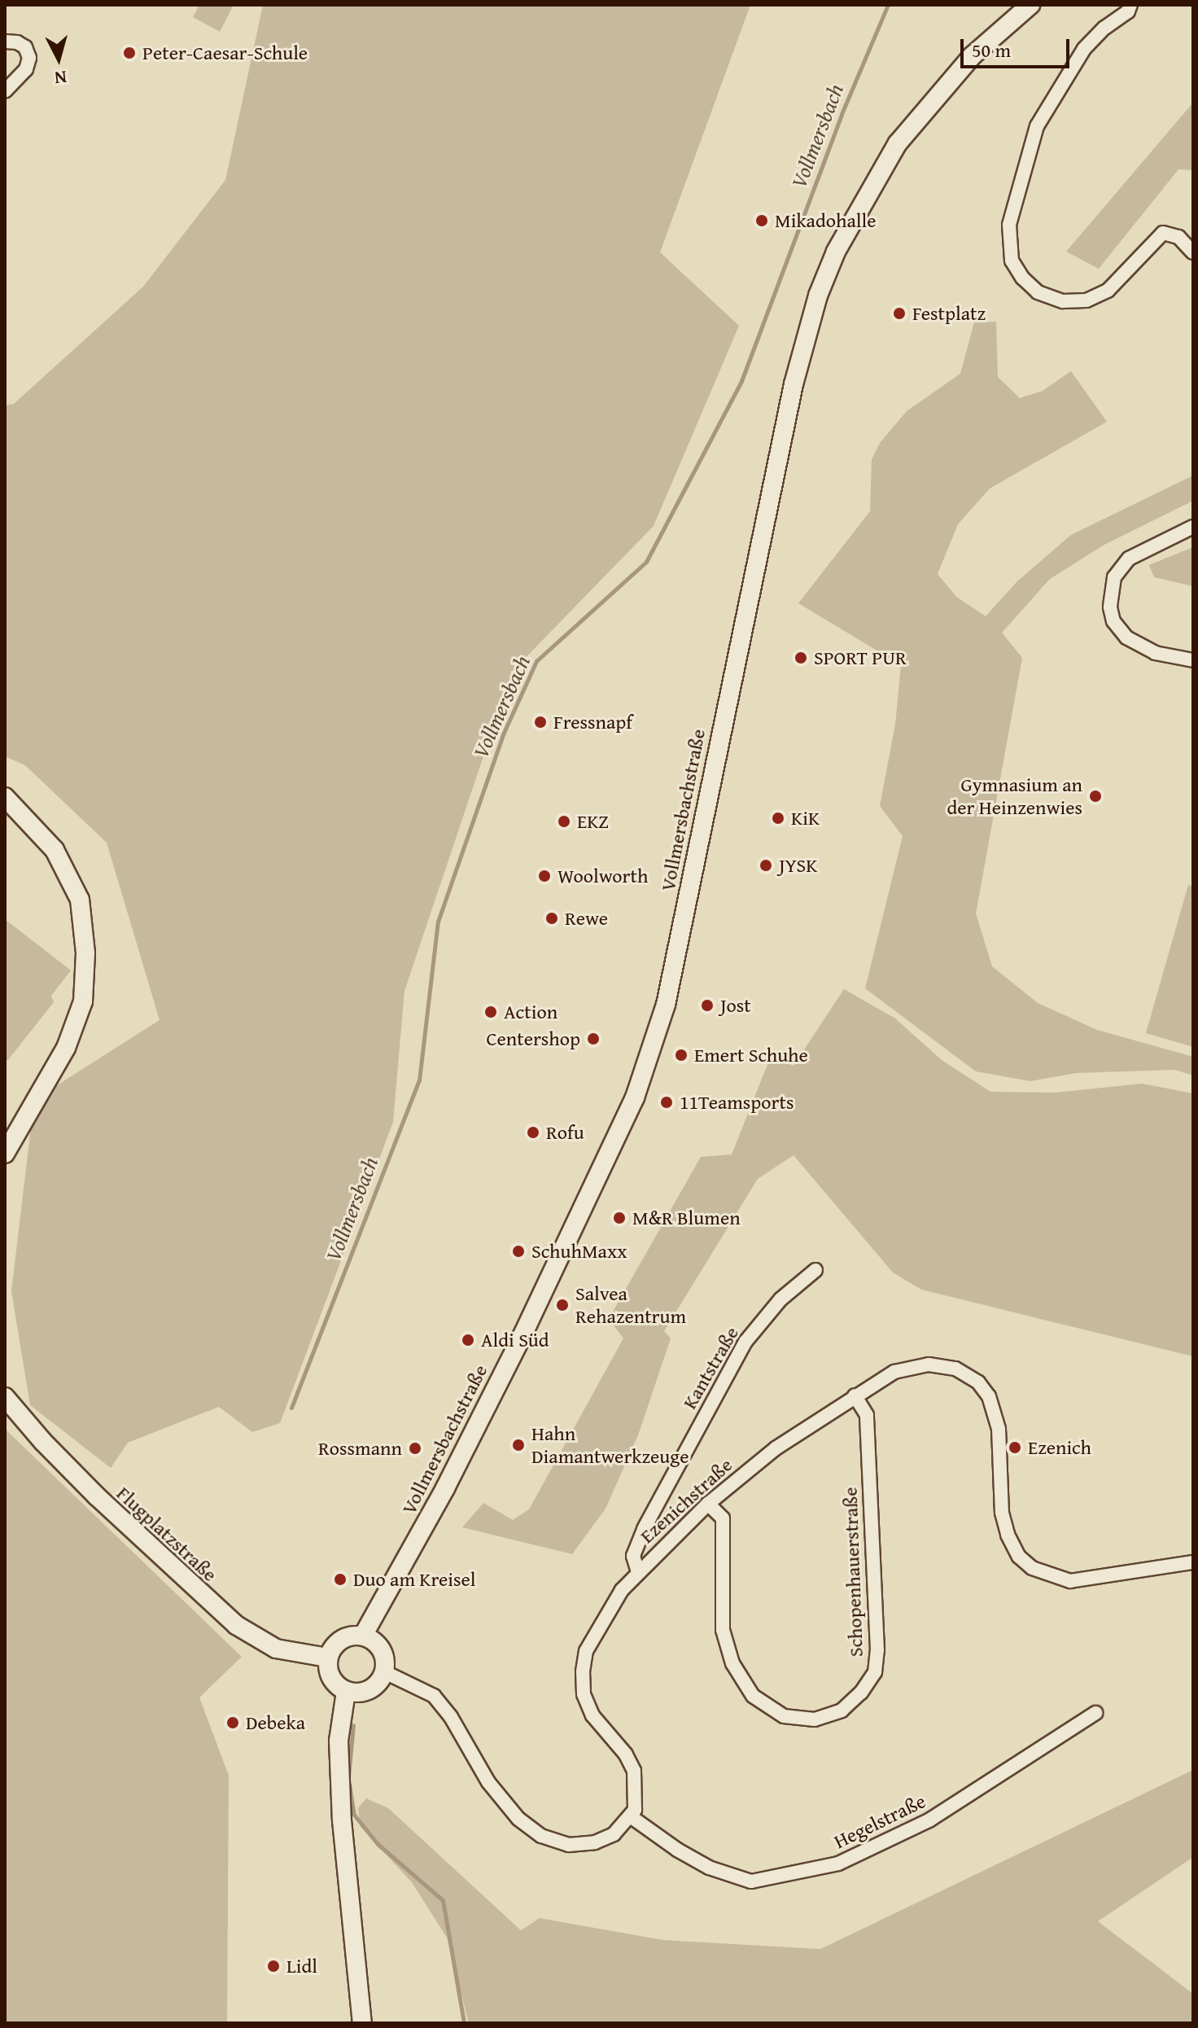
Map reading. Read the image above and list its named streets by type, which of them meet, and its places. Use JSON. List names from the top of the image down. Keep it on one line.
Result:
{"streets":{"main road":["Vollmersbachstraße","Flugplatzstraße"],"street":["Kantstraße","Ezenichstraße","Schopenhauerstraße","Hegelstraße"]},"crossings":[["Vollmersbachstraße","Flugplatzstraße"],["Kantstraße","Ezenichstraße"],["Ezenichstraße","Schopenhauerstraße"],["Ezenichstraße","Hegelstraße"]],"water":["Vollmersbach"],"places":["Peter-Caesar-Schule","Mikadohalle","Festplatz","SPORT PUR","Fressnapf","Gymnasium an der Heinzenwies","KiK","EKZ","JYSK","Woolworth","Rewe","Jost","Action","Centershop","Emert Schuhe","11Teamsports","Rofu","M&R Blumen","SchuhMaxx","Salvea Rehazentrum","Aldi Süd","Hahn Diamantwerkzeuge","Ezenich","Rossmann","Duo am Kreisel","Debeka","Lidl"],"scale_bar":"50 m","north":"bottom"}
